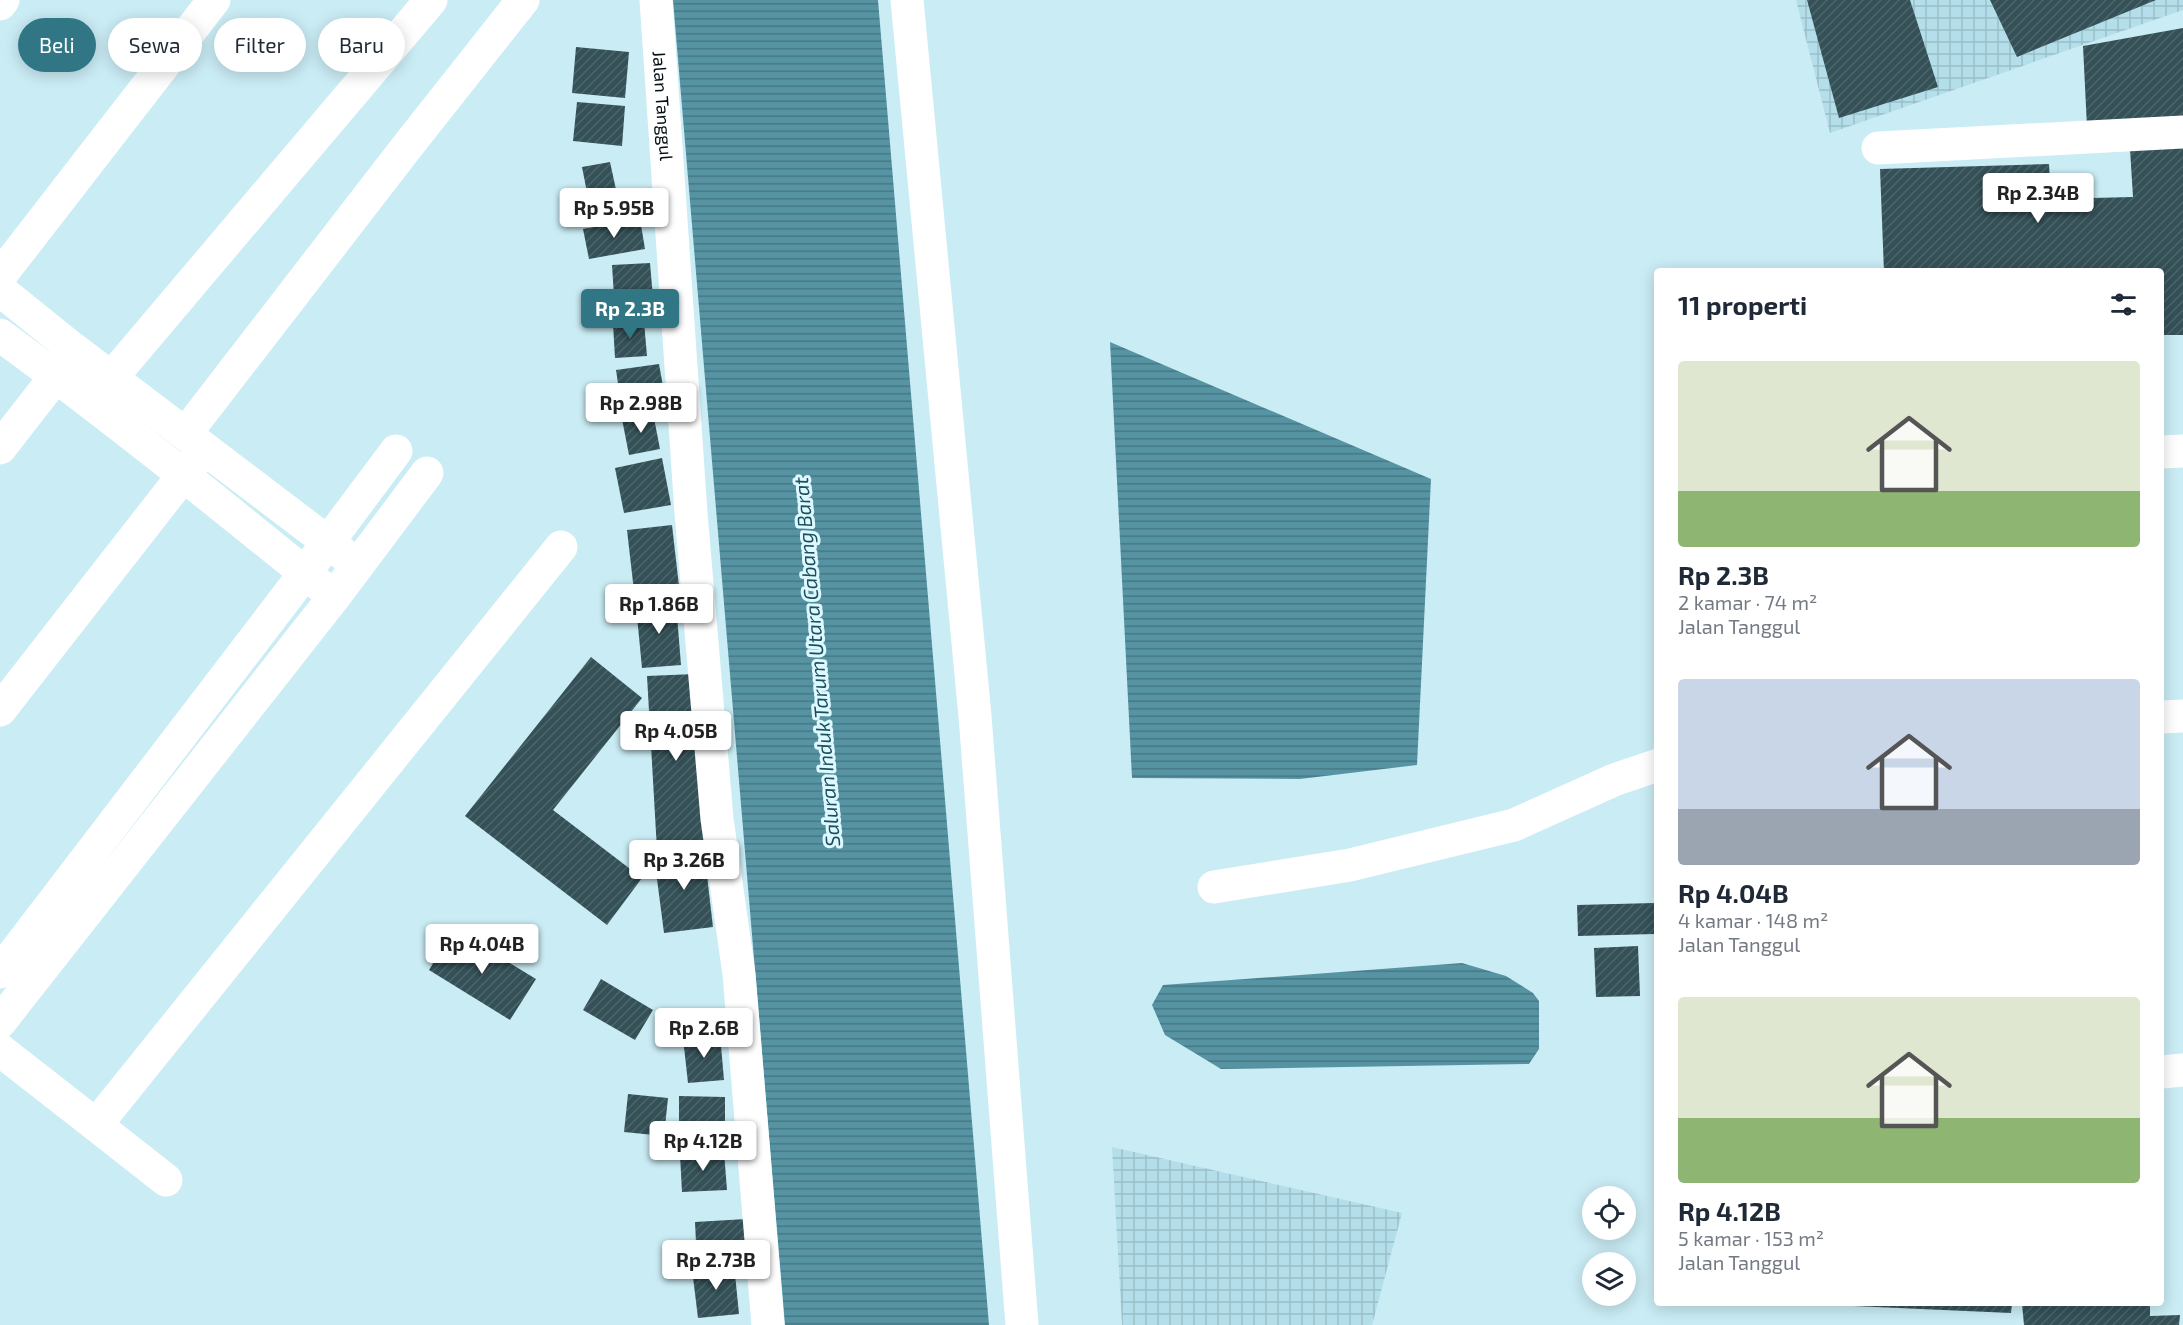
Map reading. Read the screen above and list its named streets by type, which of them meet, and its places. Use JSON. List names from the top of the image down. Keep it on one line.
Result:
{"streets":{"street":["Jalan Tanggul"]},"water":["Saluran Induk Tarum Utara Cabang Barat"],"page":{"chip":["Beli","Sewa","Filter","Baru"],"price":["Rp 2.34B","Rp 5.95B","Rp 2.3B","Rp 2.98B","Rp 1.86B","Rp 4.05B","Rp 3.26B","Rp 4.04B","Rp 2.6B","Rp 4.12B","Rp 2.73B"],"heading":"11 properti","list":[{"name":"Rp 2.3B","note":"2 kamar · 74 m² · Jalan Tanggul"},{"name":"Rp 4.04B","note":"4 kamar · 148 m² · Jalan Tanggul"},{"name":"Rp 4.12B","note":"5 kamar · 153 m² · Jalan Tanggul"}]}}
